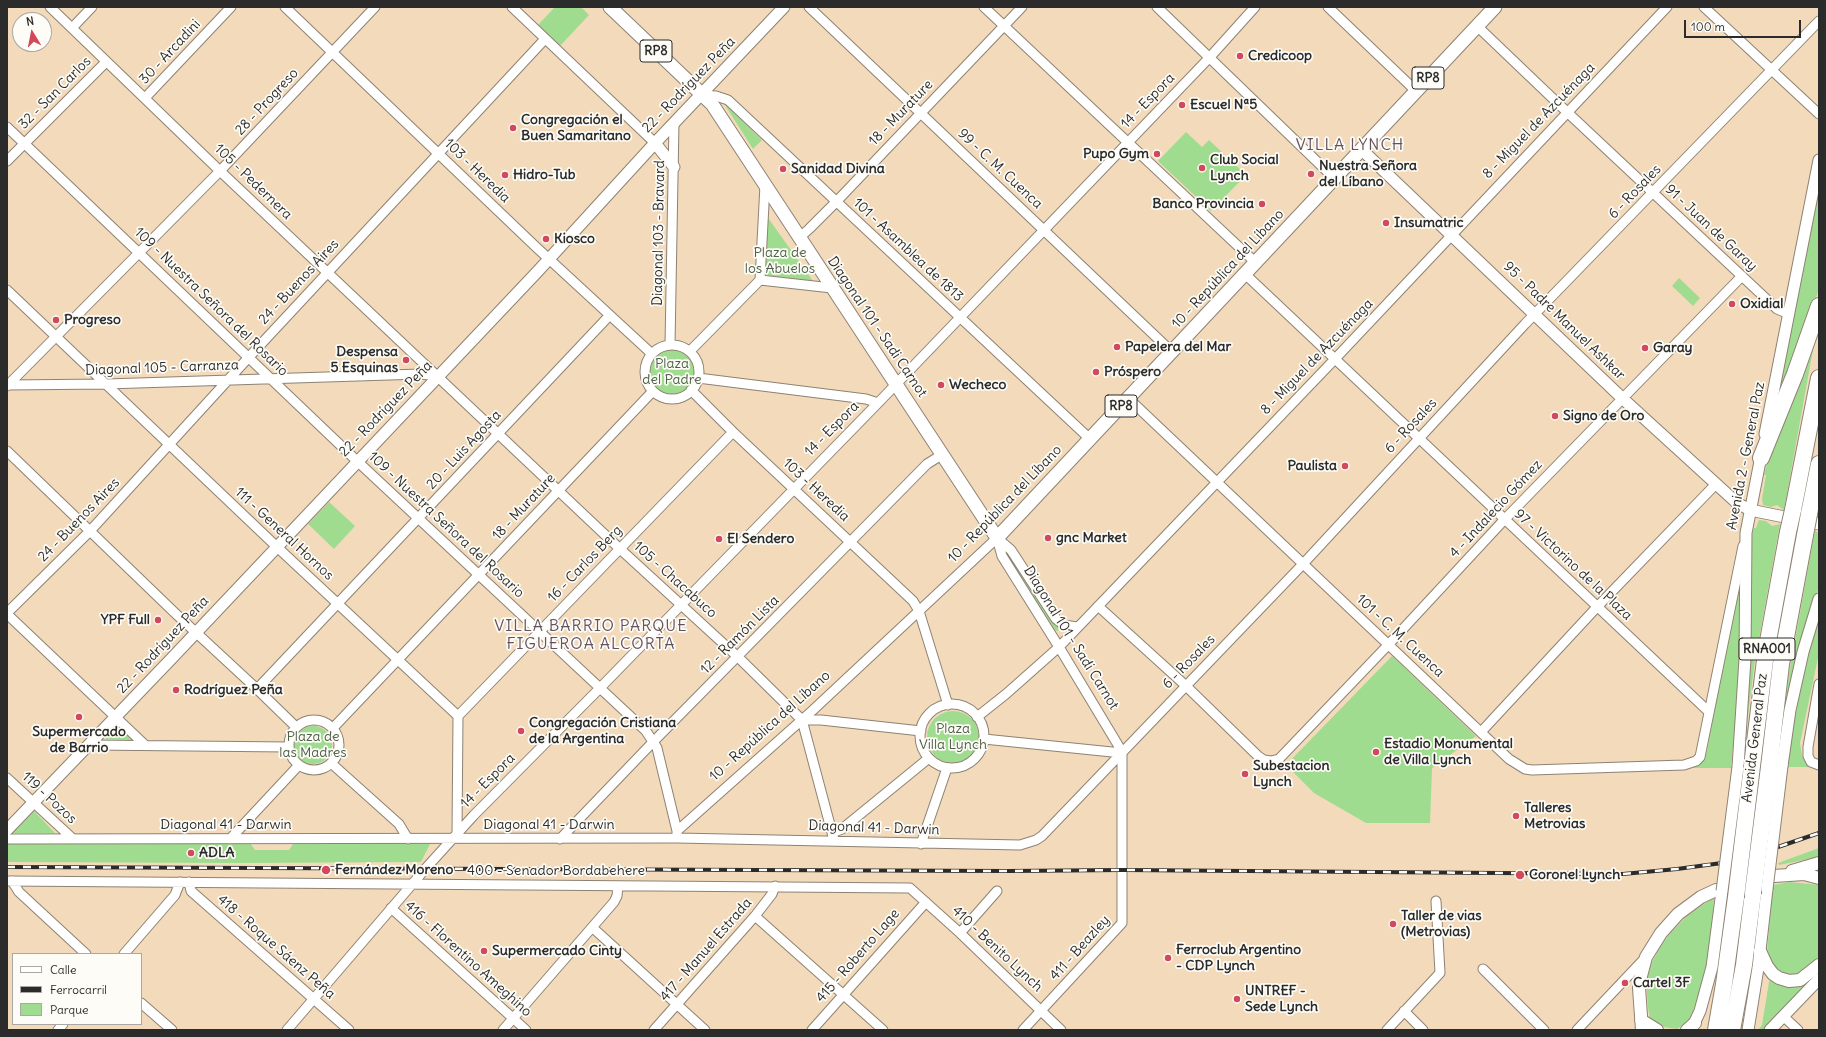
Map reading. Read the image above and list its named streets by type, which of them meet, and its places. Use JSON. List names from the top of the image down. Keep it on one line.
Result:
{"streets":{"highway":["RNA001","Avenida General Paz"],"main road":["RP8","10 - República del Líbano","Diagonal 101 - Sadi Carnot"],"street":["30 - Arcadini","22 - Rodríguez Peña","32 - San Carlos","14 - Espora","28 - Progreso","18 - Murature","8 - Miguel de Azcuénaga","99 - C. M. Cuenca","103 - Heredia","105 - Pedernera","6 - Rosales","91 - Juan de Garay","Diagonal 103 - Bravard","101 - Asamblea de 1813","24 - Buenos Aires","109 - Nuestra Señora del Rosario","95 - Padre Manuel Ashkar","Diagonal 105 - Carranza","20 - Luis Agosta","Avenida 2 - General Paz","4 - Indalecio Gómez","111 - General Hornos","16 - Carlos Berg","97 - Victorino de la Plaza","105 - Chacabuco","12 - Ramón Lista","101 - C. M. Cuenca","119 - Pozos","Diagonal 41 - Darwin","400 - Senador Bordabehere","418 - Roque Sáenz Peña","411 - Beazley","410 - Benito Lynch","417 - Manuel Estrada","415 - Roberto Lage","416 - Florentino Ameghino"]},"crossings":[["RP8","22 - Rodríguez Peña"],["RP8","91 - Juan de Garay"],["RP8","101 - Asamblea de 1813"],["RP8","10 - República del Líbano"],["RP8","95 - Padre Manuel Ashkar"],["RP8","Diagonal 101 - Sadi Carnot"],["30 - Arcadini","105 - Pedernera"],["22 - Rodríguez Peña","103 - Heredia"],["22 - Rodríguez Peña","105 - Pedernera"],["22 - Rodríguez Peña","Diagonal 103 - Bravard"],["22 - Rodríguez Peña","101 - Asamblea de 1813"],["22 - Rodríguez Peña","109 - Nuestra Señora del Rosario"],["22 - Rodríguez Peña","Diagonal 101 - Sadi Carnot"],["22 - Rodríguez Peña","Diagonal 105 - Carranza"],["22 - Rodríguez Peña","111 - General Hornos"],["22 - Rodríguez Peña","105 - Chacabuco"],["22 - Rodríguez Peña","119 - Pozos"],["32 - San Carlos","105 - Pedernera"],["32 - San Carlos","109 - Nuestra Señora del Rosario"],["14 - Espora","99 - C. M. Cuenca"],["14 - Espora","103 - Heredia"],["14 - Espora","101 - Asamblea de 1813"],["14 - Espora","109 - Nuestra Señora del Rosario"],["14 - Espora","Diagonal 101 - Sadi Carnot"],["14 - Espora","105 - Chacabuco"],["14 - Espora","Diagonal 41 - Darwin"],["14 - Espora","400 - Senador Bordabehere"],["14 - Espora","418 - Roque Sáenz Peña"],["14 - Espora","416 - Florentino Ameghino"],["28 - Progreso","103 - Heredia"],["28 - Progreso","105 - Pedernera"],["28 - Progreso","109 - Nuestra Señora del Rosario"],["28 - Progreso","Diagonal 105 - Carranza"],["28 - Progreso","111 - General Hornos"],["18 - Murature","99 - C. M. Cuenca"],["18 - Murature","103 - Heredia"],["18 - Murature","Diagonal 103 - Bravard"],["18 - Murature","101 - Asamblea de 1813"],["18 - Murature","109 - Nuestra Señora del Rosario"],["18 - Murature","Diagonal 101 - Sadi Carnot"],["18 - Murature","111 - General Hornos"],["18 - Murature","105 - Chacabuco"],["8 - Miguel de Azcuénaga","91 - Juan de Garay"],["8 - Miguel de Azcuénaga","95 - Padre Manuel Ashkar"],["8 - Miguel de Azcuénaga","Diagonal 101 - Sadi Carnot"],["8 - Miguel de Azcuénaga","97 - Victorino de la Plaza"],["8 - Miguel de Azcuénaga","101 - C. M. Cuenca"],["99 - C. M. Cuenca","10 - República del Líbano"],["103 - Heredia","Diagonal 103 - Bravard"],["103 - Heredia","10 - República del Líbano"],["103 - Heredia","24 - Buenos Aires"],["103 - Heredia","20 - Luis Agosta"],["103 - Heredia","16 - Carlos Berg"],["103 - Heredia","12 - Ramón Lista"],["105 - Pedernera","24 - Buenos Aires"],["105 - Pedernera","Diagonal 105 - Carranza"],["105 - Pedernera","105 - Chacabuco"],["6 - Rosales","91 - Juan de Garay"],["6 - Rosales","95 - Padre Manuel Ashkar"],["6 - Rosales","Diagonal 101 - Sadi Carnot"],["6 - Rosales","4 - Indalecio Gómez"],["6 - Rosales","97 - Victorino de la Plaza"],["6 - Rosales","101 - C. M. Cuenca"],["6 - Rosales","Diagonal 41 - Darwin"],["6 - Rosales","411 - Beazley"],["91 - Juan de Garay","Avenida 2 - General Paz"],["91 - Juan de Garay","4 - Indalecio Gómez"],["101 - Asamblea de 1813","10 - República del Líbano"],["101 - Asamblea de 1813","Diagonal 101 - Sadi Carnot"],["10 - República del Líbano","109 - Nuestra Señora del Rosario"],["10 - República del Líbano","Diagonal 101 - Sadi Carnot"],["10 - República del Líbano","97 - Victorino de la Plaza"],["10 - República del Líbano","105 - Chacabuco"],["10 - República del Líbano","101 - C. M. Cuenca"],["10 - República del Líbano","Diagonal 41 - Darwin"],["24 - Buenos Aires","109 - Nuestra Señora del Rosario"],["24 - Buenos Aires","Diagonal 105 - Carranza"],["24 - Buenos Aires","111 - General Hornos"],["109 - Nuestra Señora del Rosario","Diagonal 105 - Carranza"],["109 - Nuestra Señora del Rosario","20 - Luis Agosta"],["109 - Nuestra Señora del Rosario","16 - Carlos Berg"],["109 - Nuestra Señora del Rosario","12 - Ramón Lista"],["109 - Nuestra Señora del Rosario","Diagonal 41 - Darwin"],["95 - Padre Manuel Ashkar","Avenida 2 - General Paz"],["95 - Padre Manuel Ashkar","4 - Indalecio Gómez"],["Diagonal 101 - Sadi Carnot","12 - Ramón Lista"],["Diagonal 101 - Sadi Carnot","411 - Beazley"],["Diagonal 105 - Carranza","111 - General Hornos"],["Diagonal 105 - Carranza","105 - Chacabuco"],["20 - Luis Agosta","111 - General Hornos"],["20 - Luis Agosta","105 - Chacabuco"],["Avenida 2 - General Paz","97 - Victorino de la Plaza"],["Avenida 2 - General Paz","101 - C. M. Cuenca"],["Avenida 2 - General Paz","Avenida General Paz"],["4 - Indalecio Gómez","97 - Victorino de la Plaza"],["4 - Indalecio Gómez","101 - C. M. Cuenca"],["111 - General Hornos","16 - Carlos Berg"],["16 - Carlos Berg","105 - Chacabuco"],["105 - Chacabuco","12 - Ramón Lista"],["12 - Ramón Lista","Diagonal 41 - Darwin"],["119 - Pozos","Diagonal 41 - Darwin"],["400 - Senador Bordabehere","418 - Roque Sáenz Peña"],["400 - Senador Bordabehere","410 - Benito Lynch"],["400 - Senador Bordabehere","417 - Manuel Estrada"],["411 - Beazley","410 - Benito Lynch"],["410 - Benito Lynch","415 - Roberto Lage"]],"districts":["VILLA LYNCH","VILLA BARRIO PARQUE FIGUEROA ALCORTA"],"parks":["Plaza de los Abuelos","Plaza del Padre","Plaza Villa Lynch","Plaza de las Madres"],"places":["Credicoop","Escuel Nª5","Congregación el Buen Samaritano","Pupo Gym","Club Social Lynch","Sanidad Divina","Nuestra Señora del Líbano","Hidro-Tub","Banco Provincia","Insumatric","Kiosco","Oxidial","Progreso","Papelera del Mar","Garay","Despensa 5 Esquinas","Próspero","Wecheco","Signo de Oro","Paulista","gnc Market","El Sendero","YPF Full","Rodríguez Peña","Supermercado de Barrio","Congregación Cristiana de la Argentina","Estadio Monumental de Villa Lynch","Subestacion Lynch","Talleres Metrovias","ADLA","Fernández Moreno","Coronel Lynch","Taller de vias (Metrovias)","Supermercado Cinty","Ferroclub Argentino - CDP Lynch","Cartel 3F","UNTREF - Sede Lynch"],"legend":["Calle","Ferrocarril","Parque"],"scale_bar":"100 m","north":"top"}
